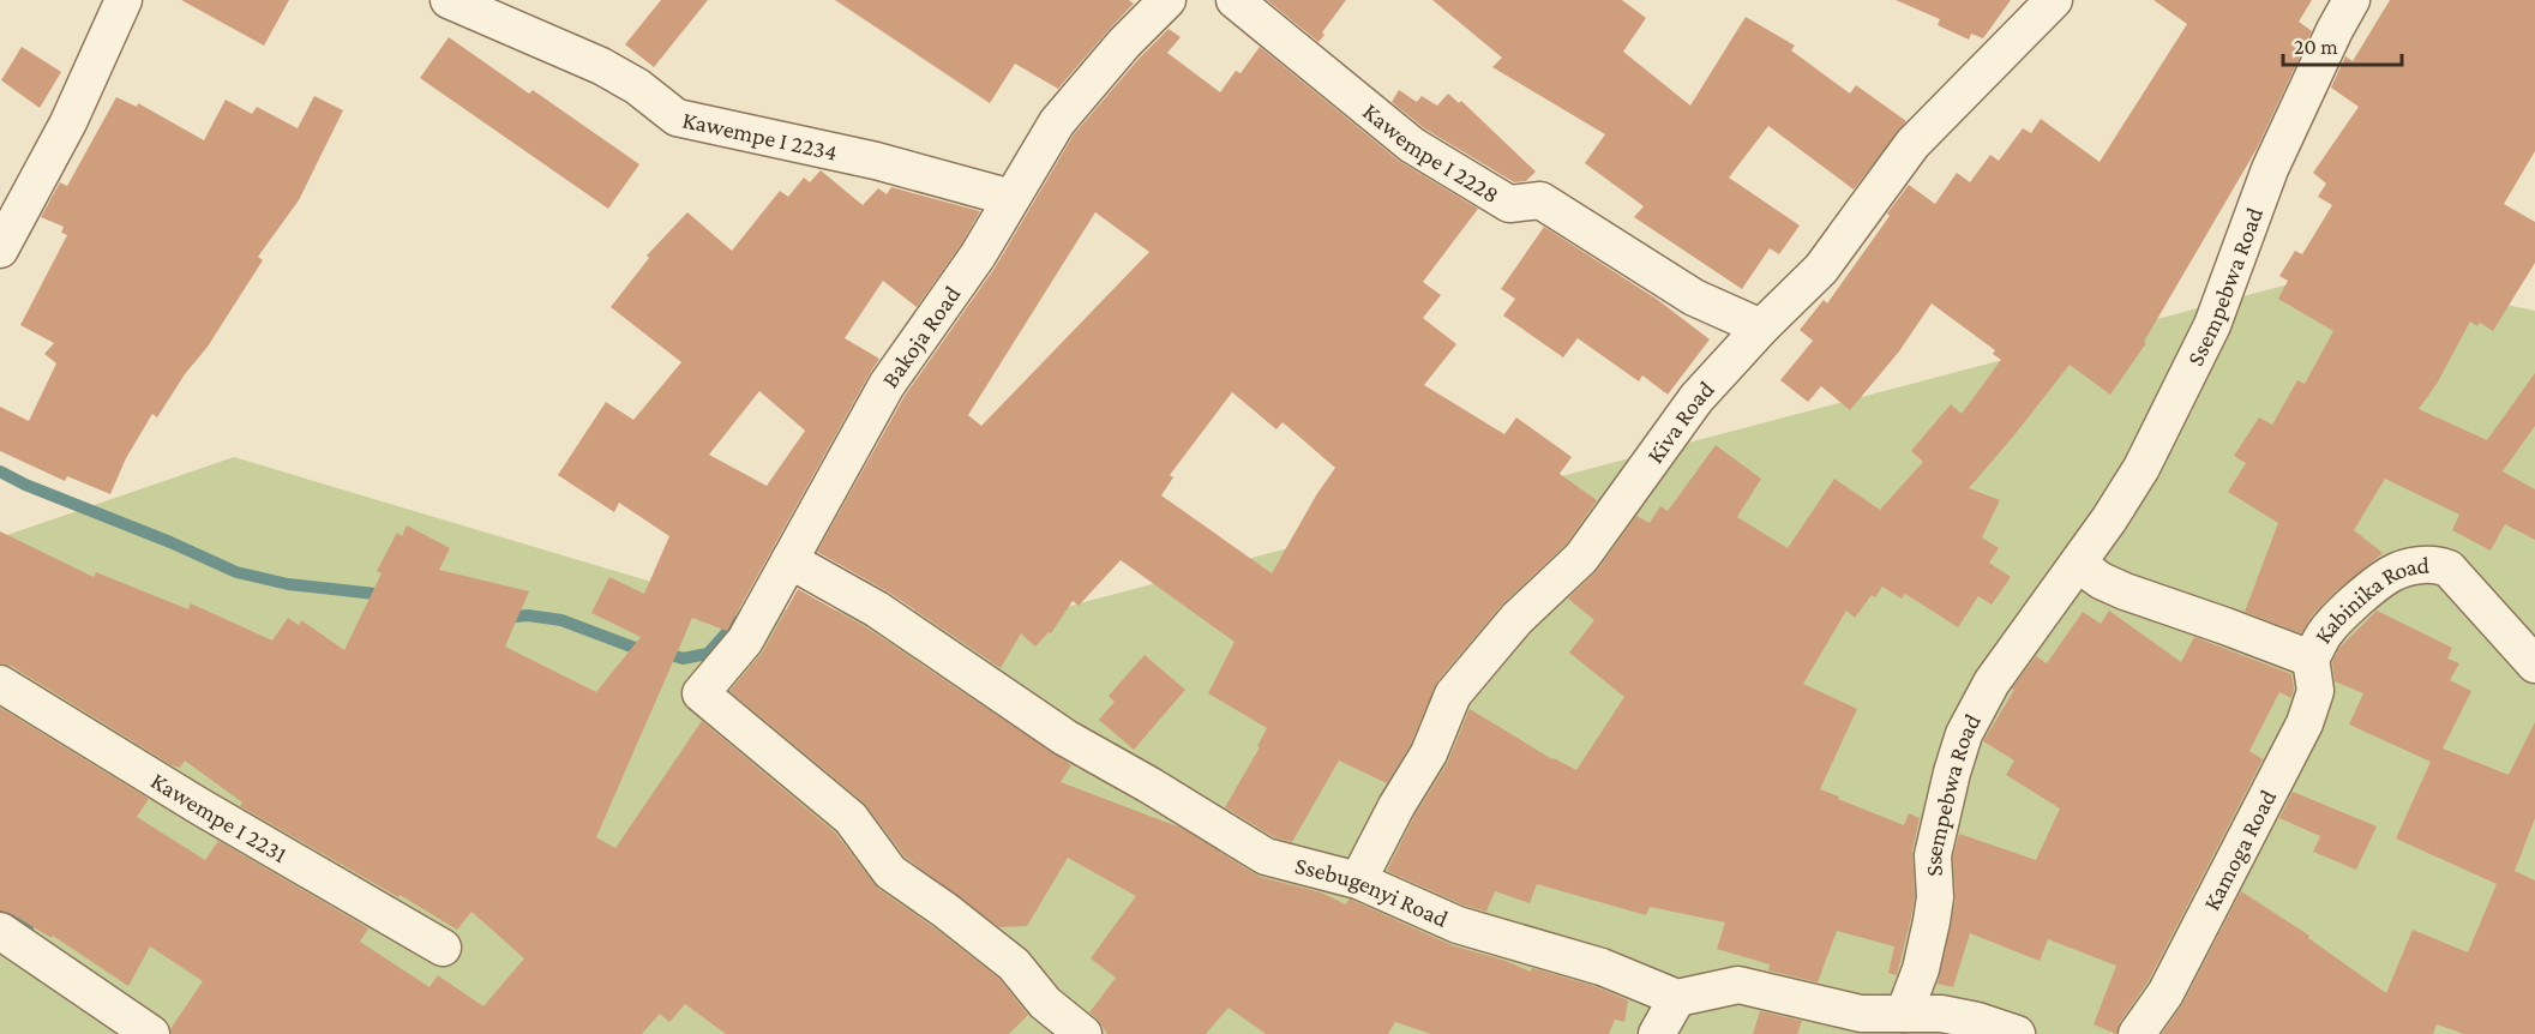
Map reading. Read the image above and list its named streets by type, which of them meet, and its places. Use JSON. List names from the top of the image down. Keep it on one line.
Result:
{"streets":{"street":["Kawempe I 2234","Kawempe I 2228","Ssempebwa Road","Bakoja Road","Kiva Road","Kabinika Road","Kawempe I 2231","Kamoga Road","Ssebugenyi Road"]},"crossings":[["Kawempe I 2234","Bakoja Road"],["Kawempe I 2228","Kiva Road"],["Bakoja Road","Ssebugenyi Road"],["Kiva Road","Ssebugenyi Road"],["Kabinika Road","Kamoga Road"]],"scale_bar":"20 m"}
